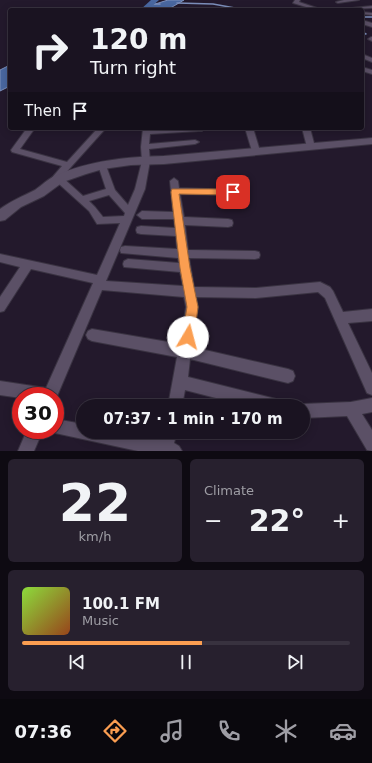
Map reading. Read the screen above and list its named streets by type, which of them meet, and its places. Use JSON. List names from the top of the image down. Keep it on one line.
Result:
{"page":{"turn":["120 m","Turn right"],"then":"Then","limit":"30","trip":"07:37 · 1 min · 170 m","tile":[["22","km/h"],"Climate"],"heat":["−","22°","+"],"song":["100.1 FM","Music"],"tabs":"07:36"}}
